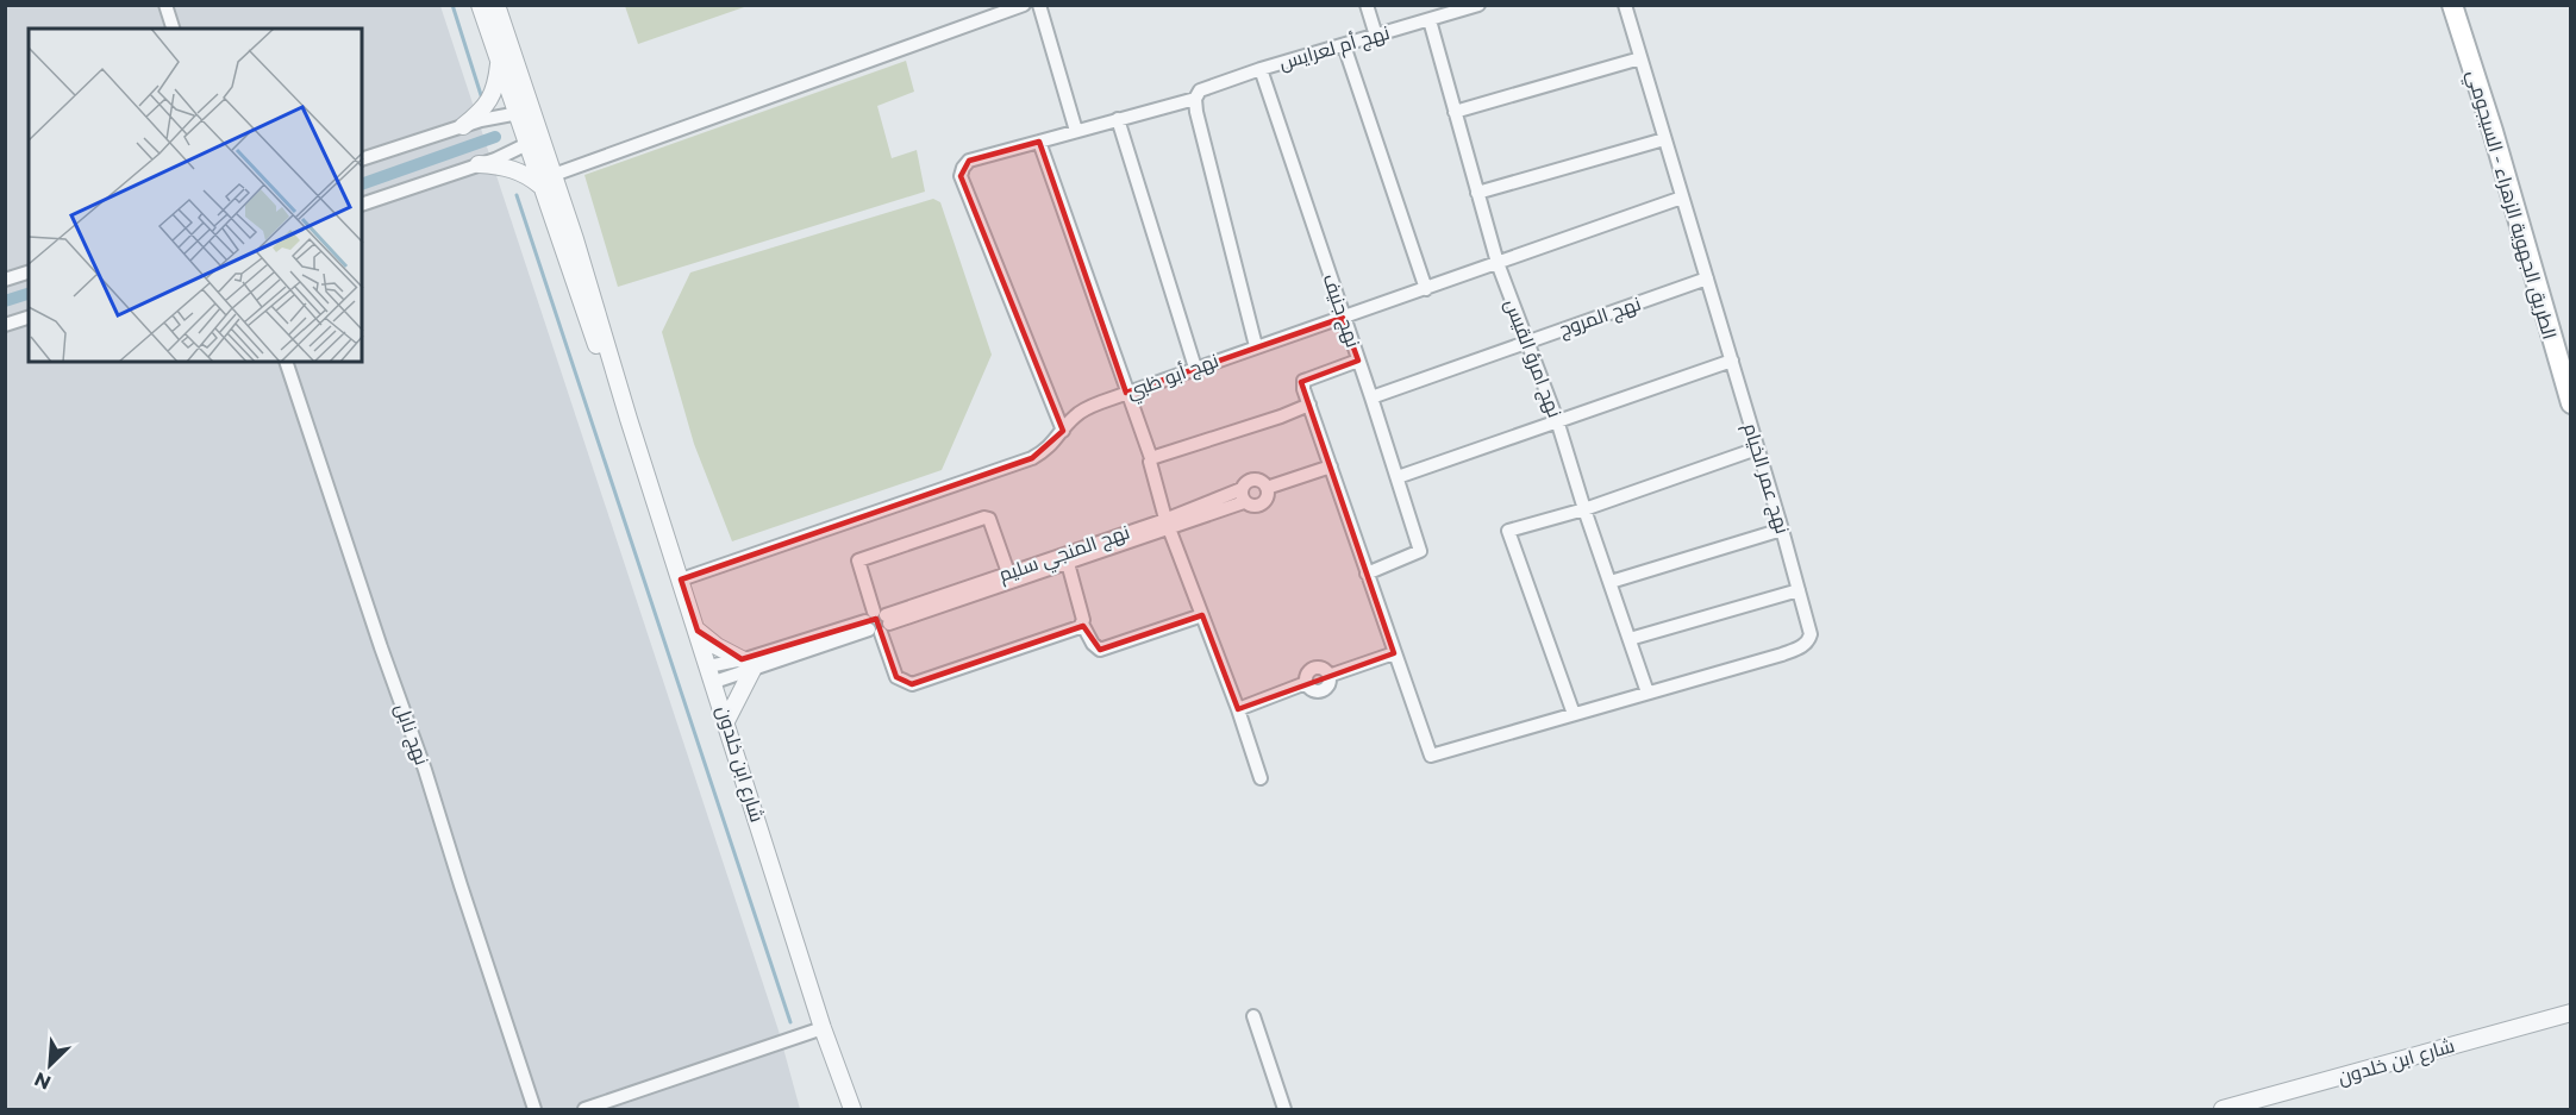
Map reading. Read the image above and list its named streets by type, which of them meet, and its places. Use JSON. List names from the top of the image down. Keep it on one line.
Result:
{"streets":{"main road":["الطريق الجهوية الزهراء - السيجومي"],"street":["نهج أم لعرايس","نهج جنيف","نهج المروج","نهج امرؤ القيس","نهج أبو ظبي","نهج عمر الخيام","نهج المنجي سليم","نهج نابل","شارع ابن خلدون"]},"crossings":[["نهج أم لعرايس","نهج جنيف"],["نهج أم لعرايس","نهج امرؤ القيس"],["نهج أم لعرايس","نهج أبو ظبي"],["نهج جنيف","نهج المروج"],["نهج جنيف","نهج أبو ظبي"],["نهج المروج","نهج امرؤ القيس"],["نهج المروج","نهج عمر الخيام"],["نهج امرؤ القيس","نهج أبو ظبي"],["نهج امرؤ القيس","نهج عمر الخيام"],["نهج أبو ظبي","نهج عمر الخيام"],["نهج أبو ظبي","شارع ابن خلدون"],["نهج المنجي سليم","شارع ابن خلدون"]],"north":"bottom left"}
